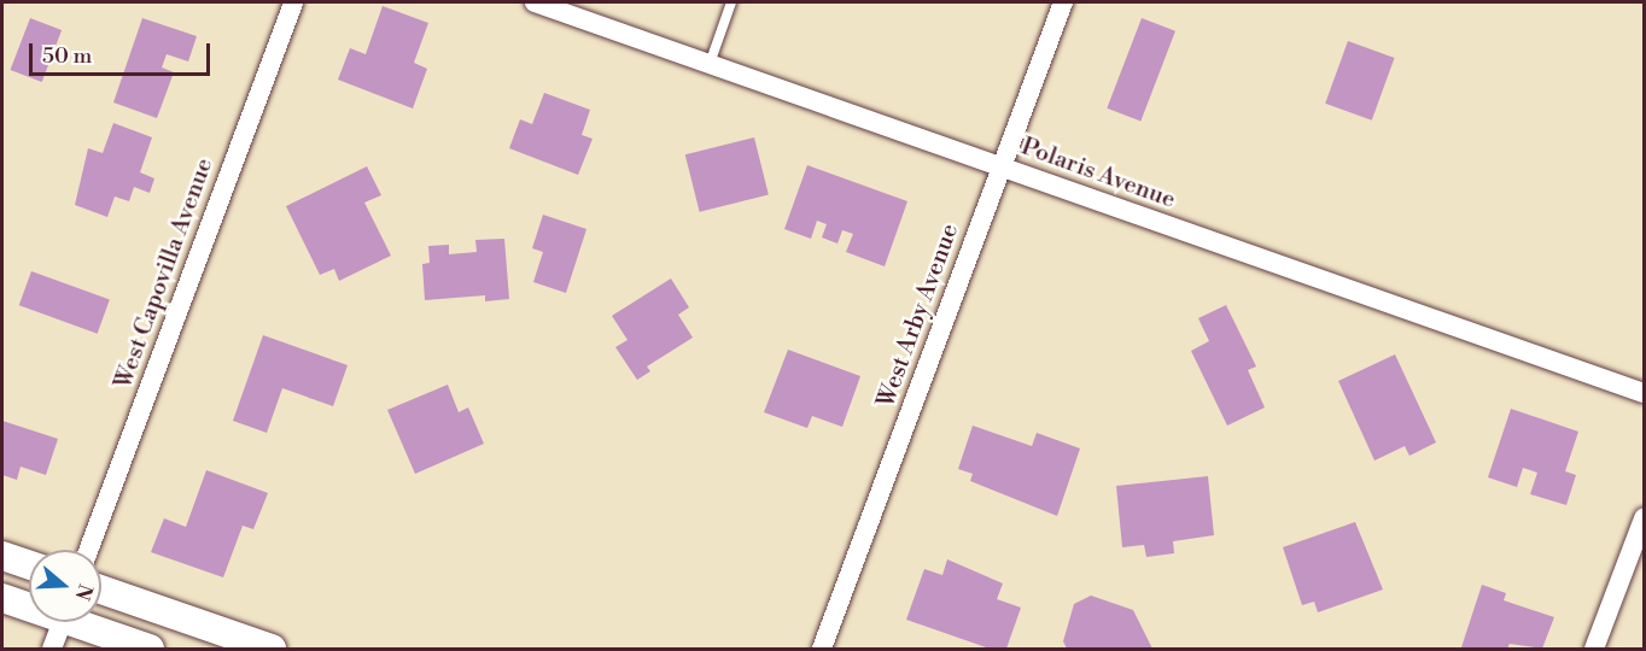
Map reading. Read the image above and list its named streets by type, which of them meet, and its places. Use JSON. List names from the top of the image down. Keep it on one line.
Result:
{"streets":{"street":["Polaris Avenue","West Capovilla Avenue","West Arby Avenue"]},"crossings":[["Polaris Avenue","West Arby Avenue"]],"scale_bar":"50 m","north":"right"}
